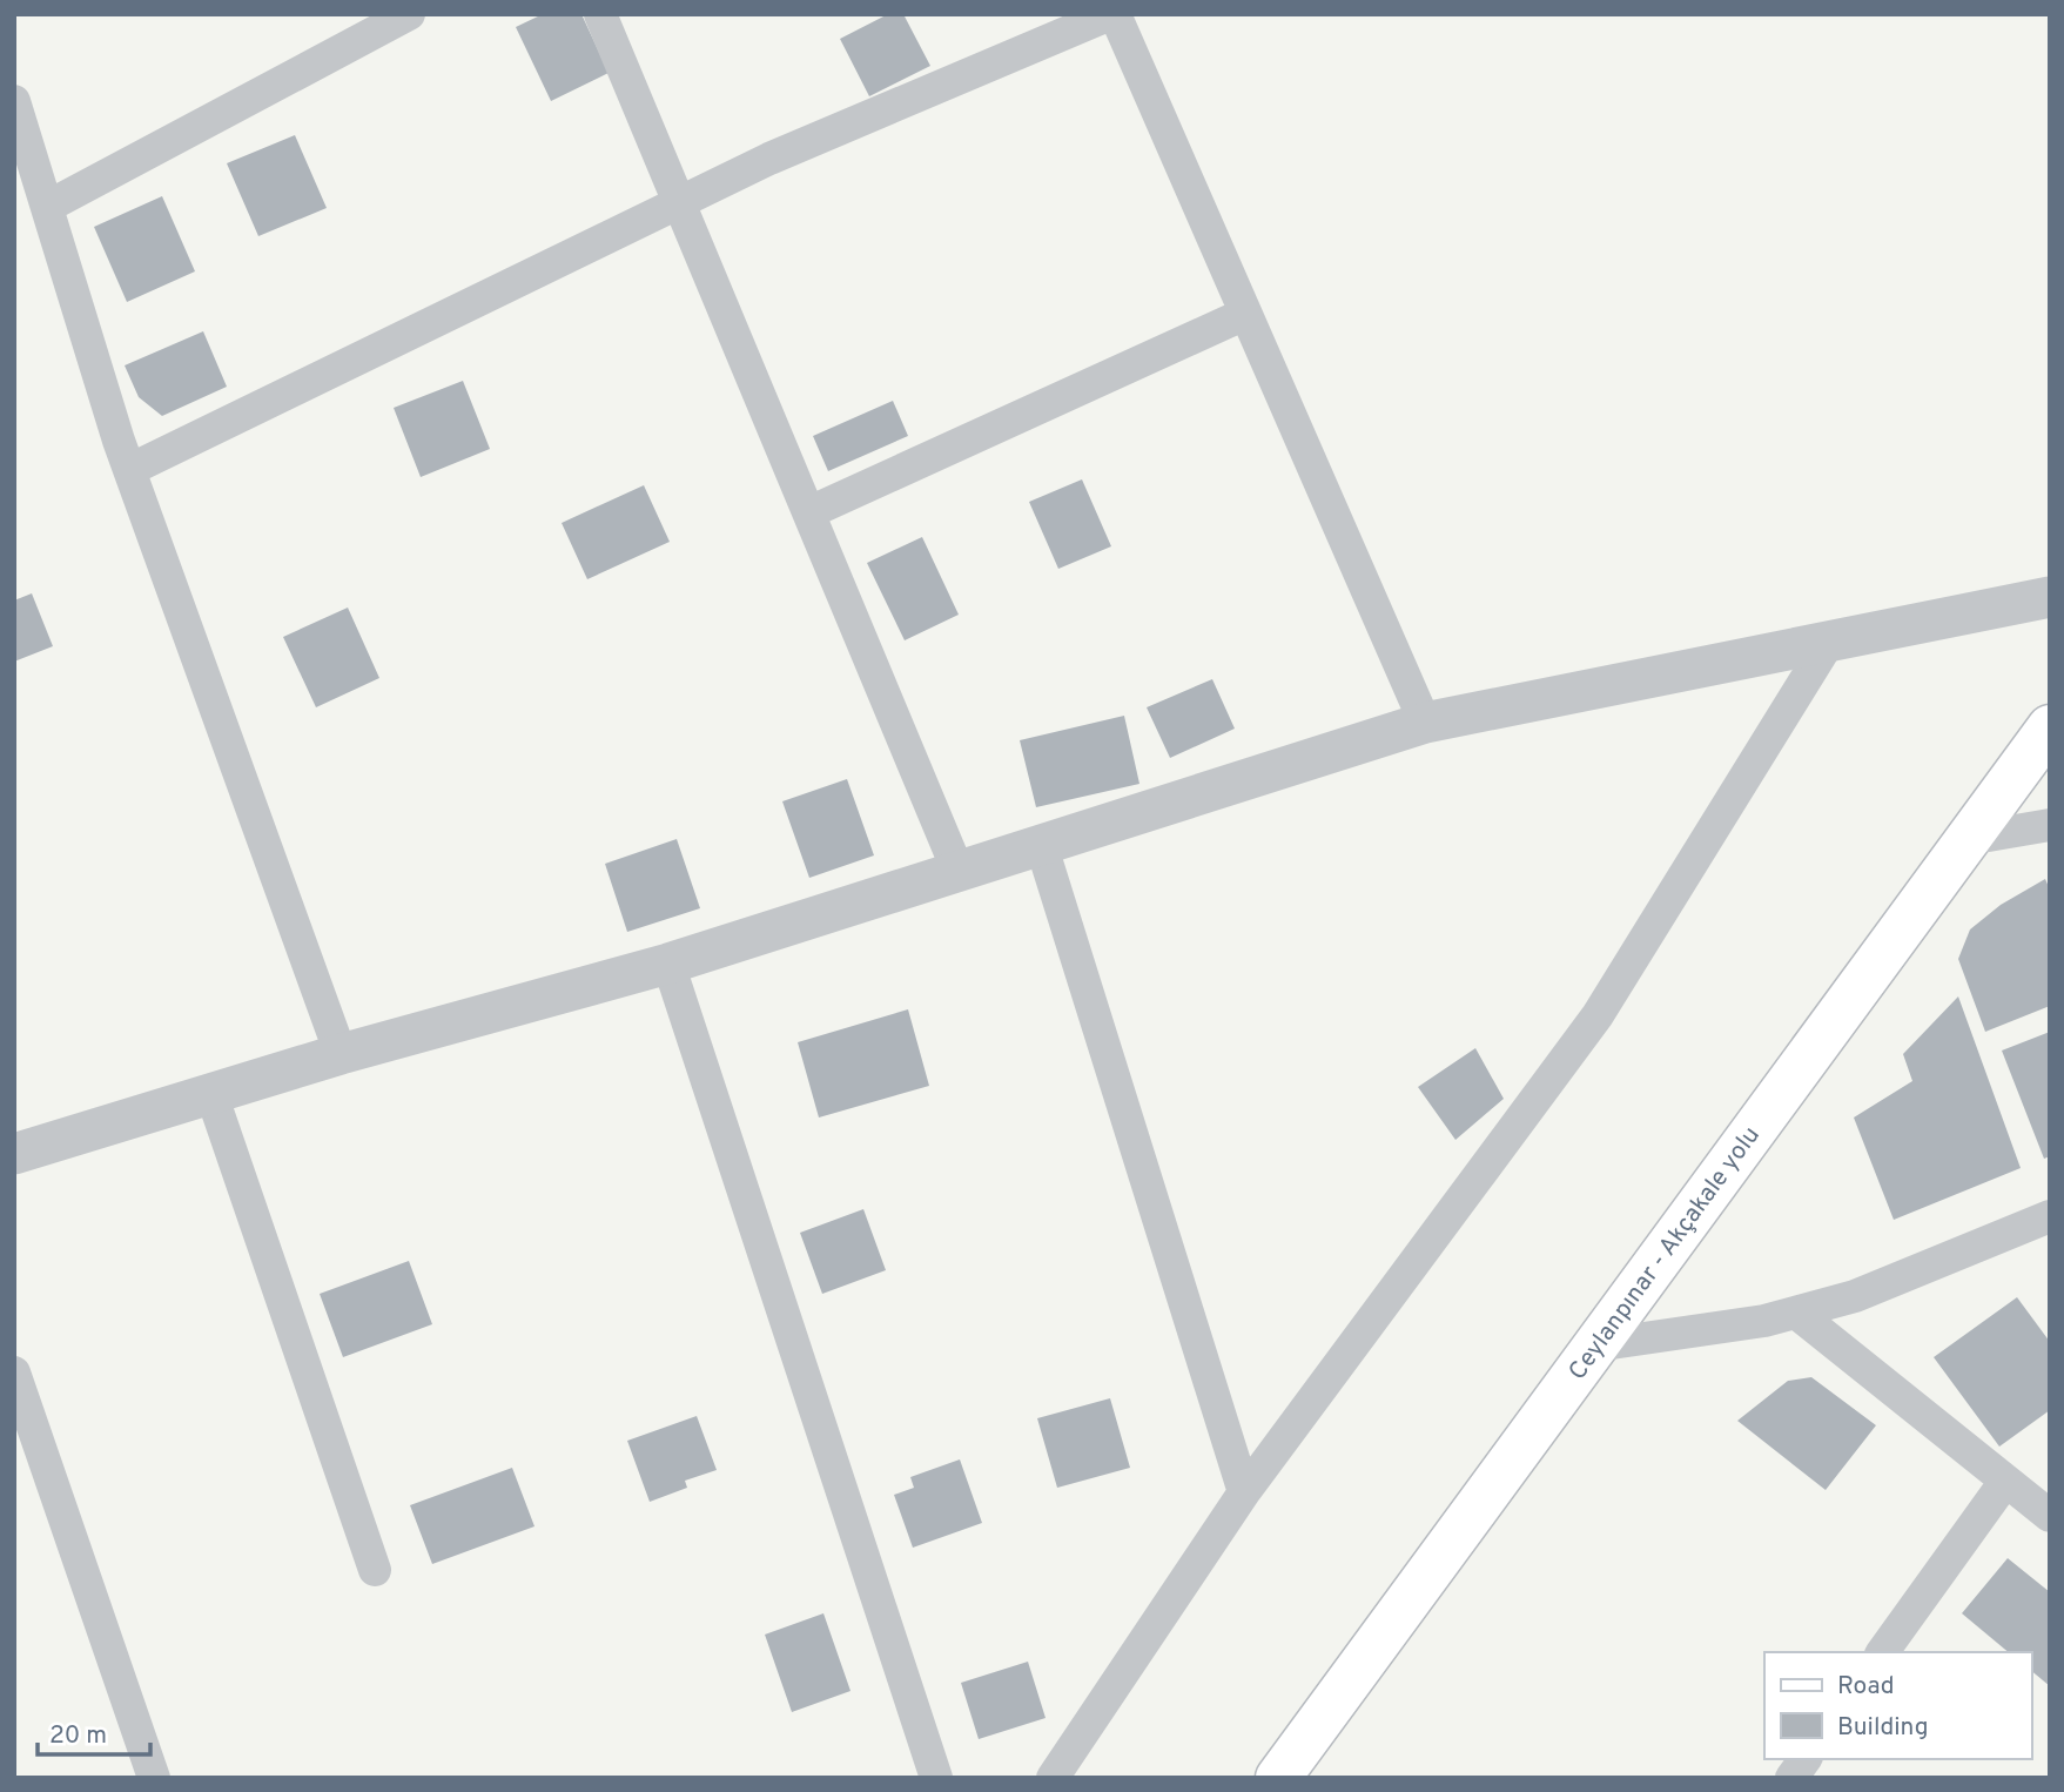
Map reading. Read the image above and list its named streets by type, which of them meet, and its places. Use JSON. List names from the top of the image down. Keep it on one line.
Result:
{"streets":{"main road":["Ceylanpınar - Akçakale yolu"]},"legend":["Road","Building"],"scale_bar":"20 m"}
